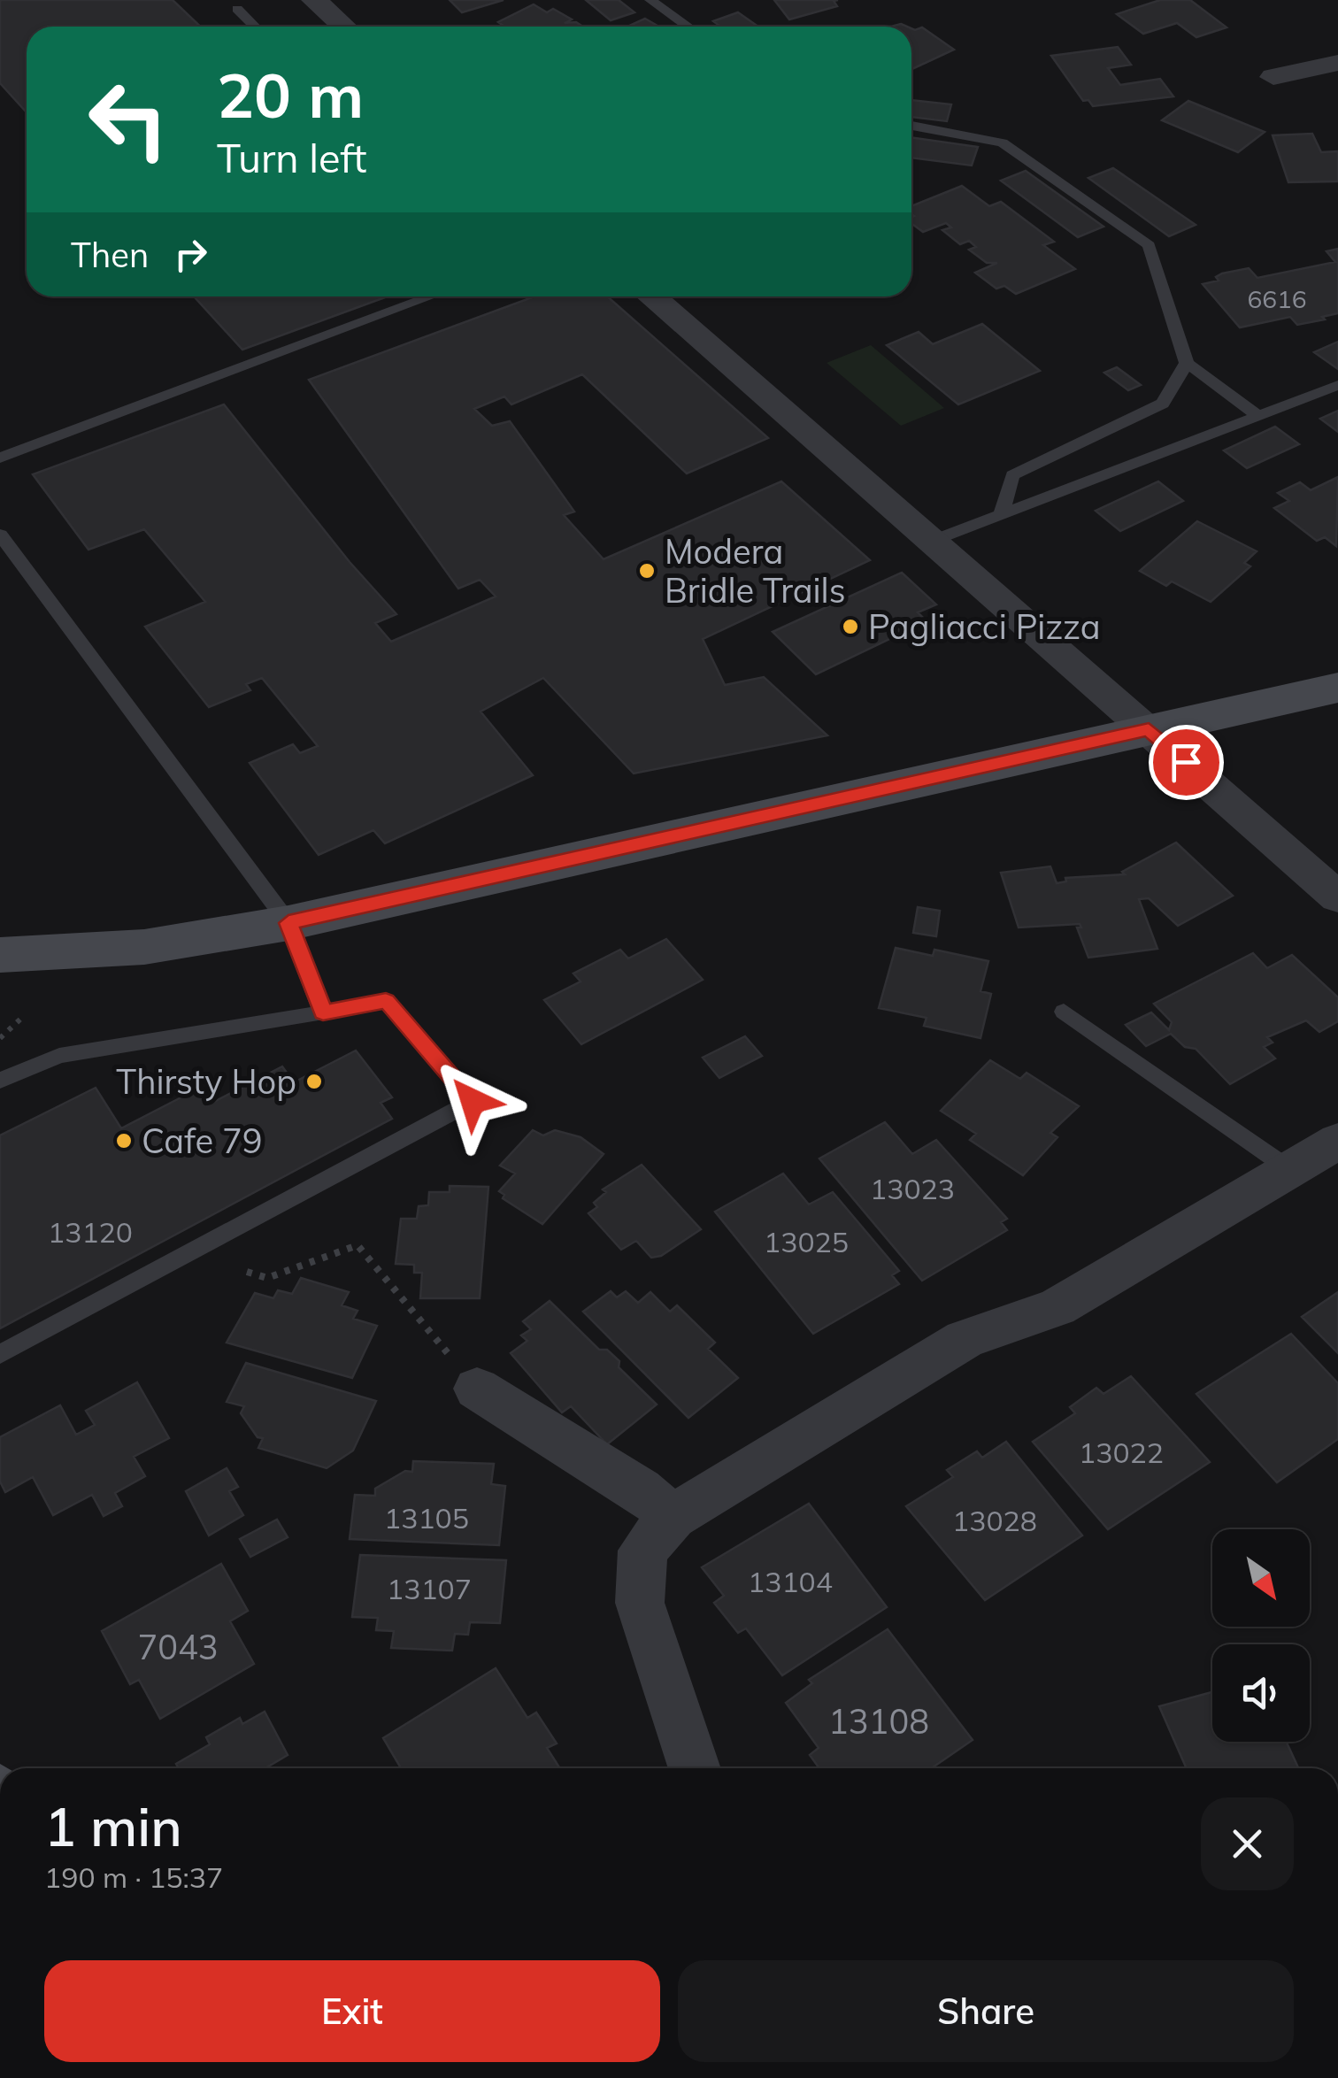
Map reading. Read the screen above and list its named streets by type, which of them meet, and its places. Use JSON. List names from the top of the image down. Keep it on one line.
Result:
{"places":["Modera Bridle Trails","Pagliacci Pizza","Thirsty Hop","Cafe 79"],"house_numbers":["6616","13023","13120","13025","13022","13105","13028","13104","13107","7043","13108"],"north":"bottom right","page":{"turn":["20 m","Turn left"],"then":"Then","heading":["1 min","190 m · 15:37"],"buttons":["Exit","Share"]}}
